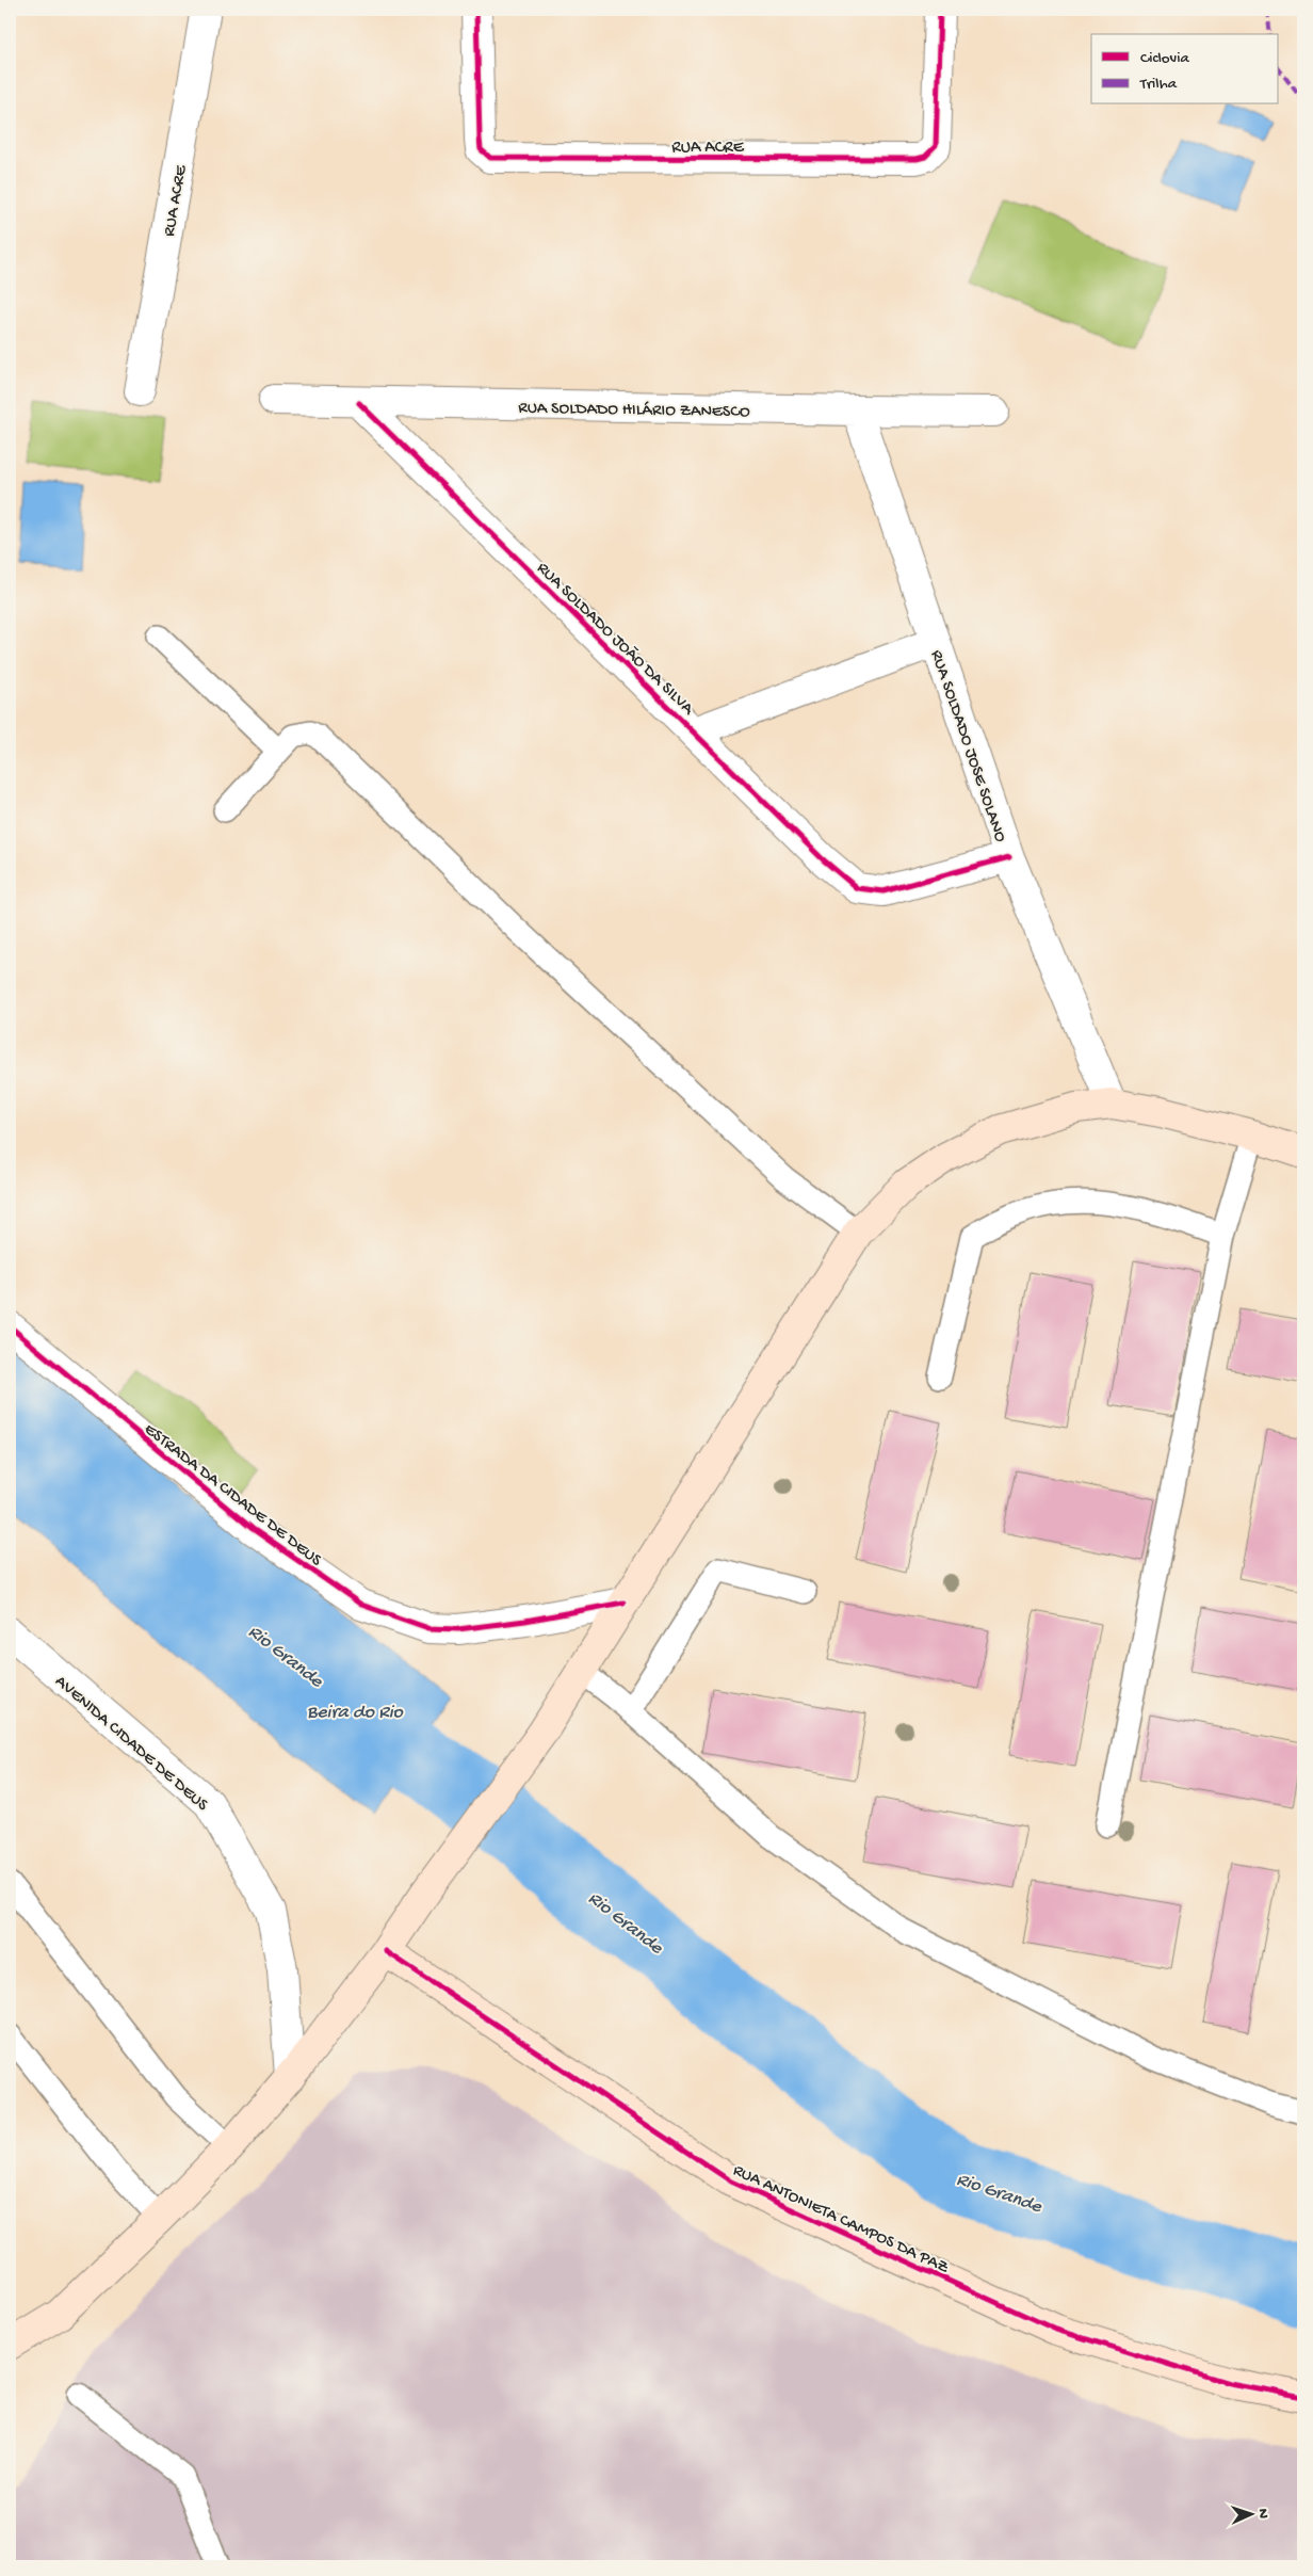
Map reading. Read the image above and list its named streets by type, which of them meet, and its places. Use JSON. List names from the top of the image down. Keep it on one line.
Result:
{"streets":{"main road":["RUA ANTONIETA CAMPOS DA PAZ"],"street":["RUA ACRE","RUA SOLDADO HILÁRIO ZANESCO","RUA SOLDADO JOÃO DA SILVA","RUA SOLDADO JOSE SOLANO","ESTRADA DA CIDADE DE DEUS","AVENIDA CIDADE DE DEUS"]},"crossings":[["RUA SOLDADO HILÁRIO ZANESCO","RUA SOLDADO JOÃO DA SILVA"],["RUA SOLDADO HILÁRIO ZANESCO","RUA SOLDADO JOSE SOLANO"],["RUA SOLDADO JOÃO DA SILVA","RUA SOLDADO JOSE SOLANO"]],"water":["Rio Grande","Beira do Rio"],"legend":["Ciclovia","Trilha"],"north":"right"}
